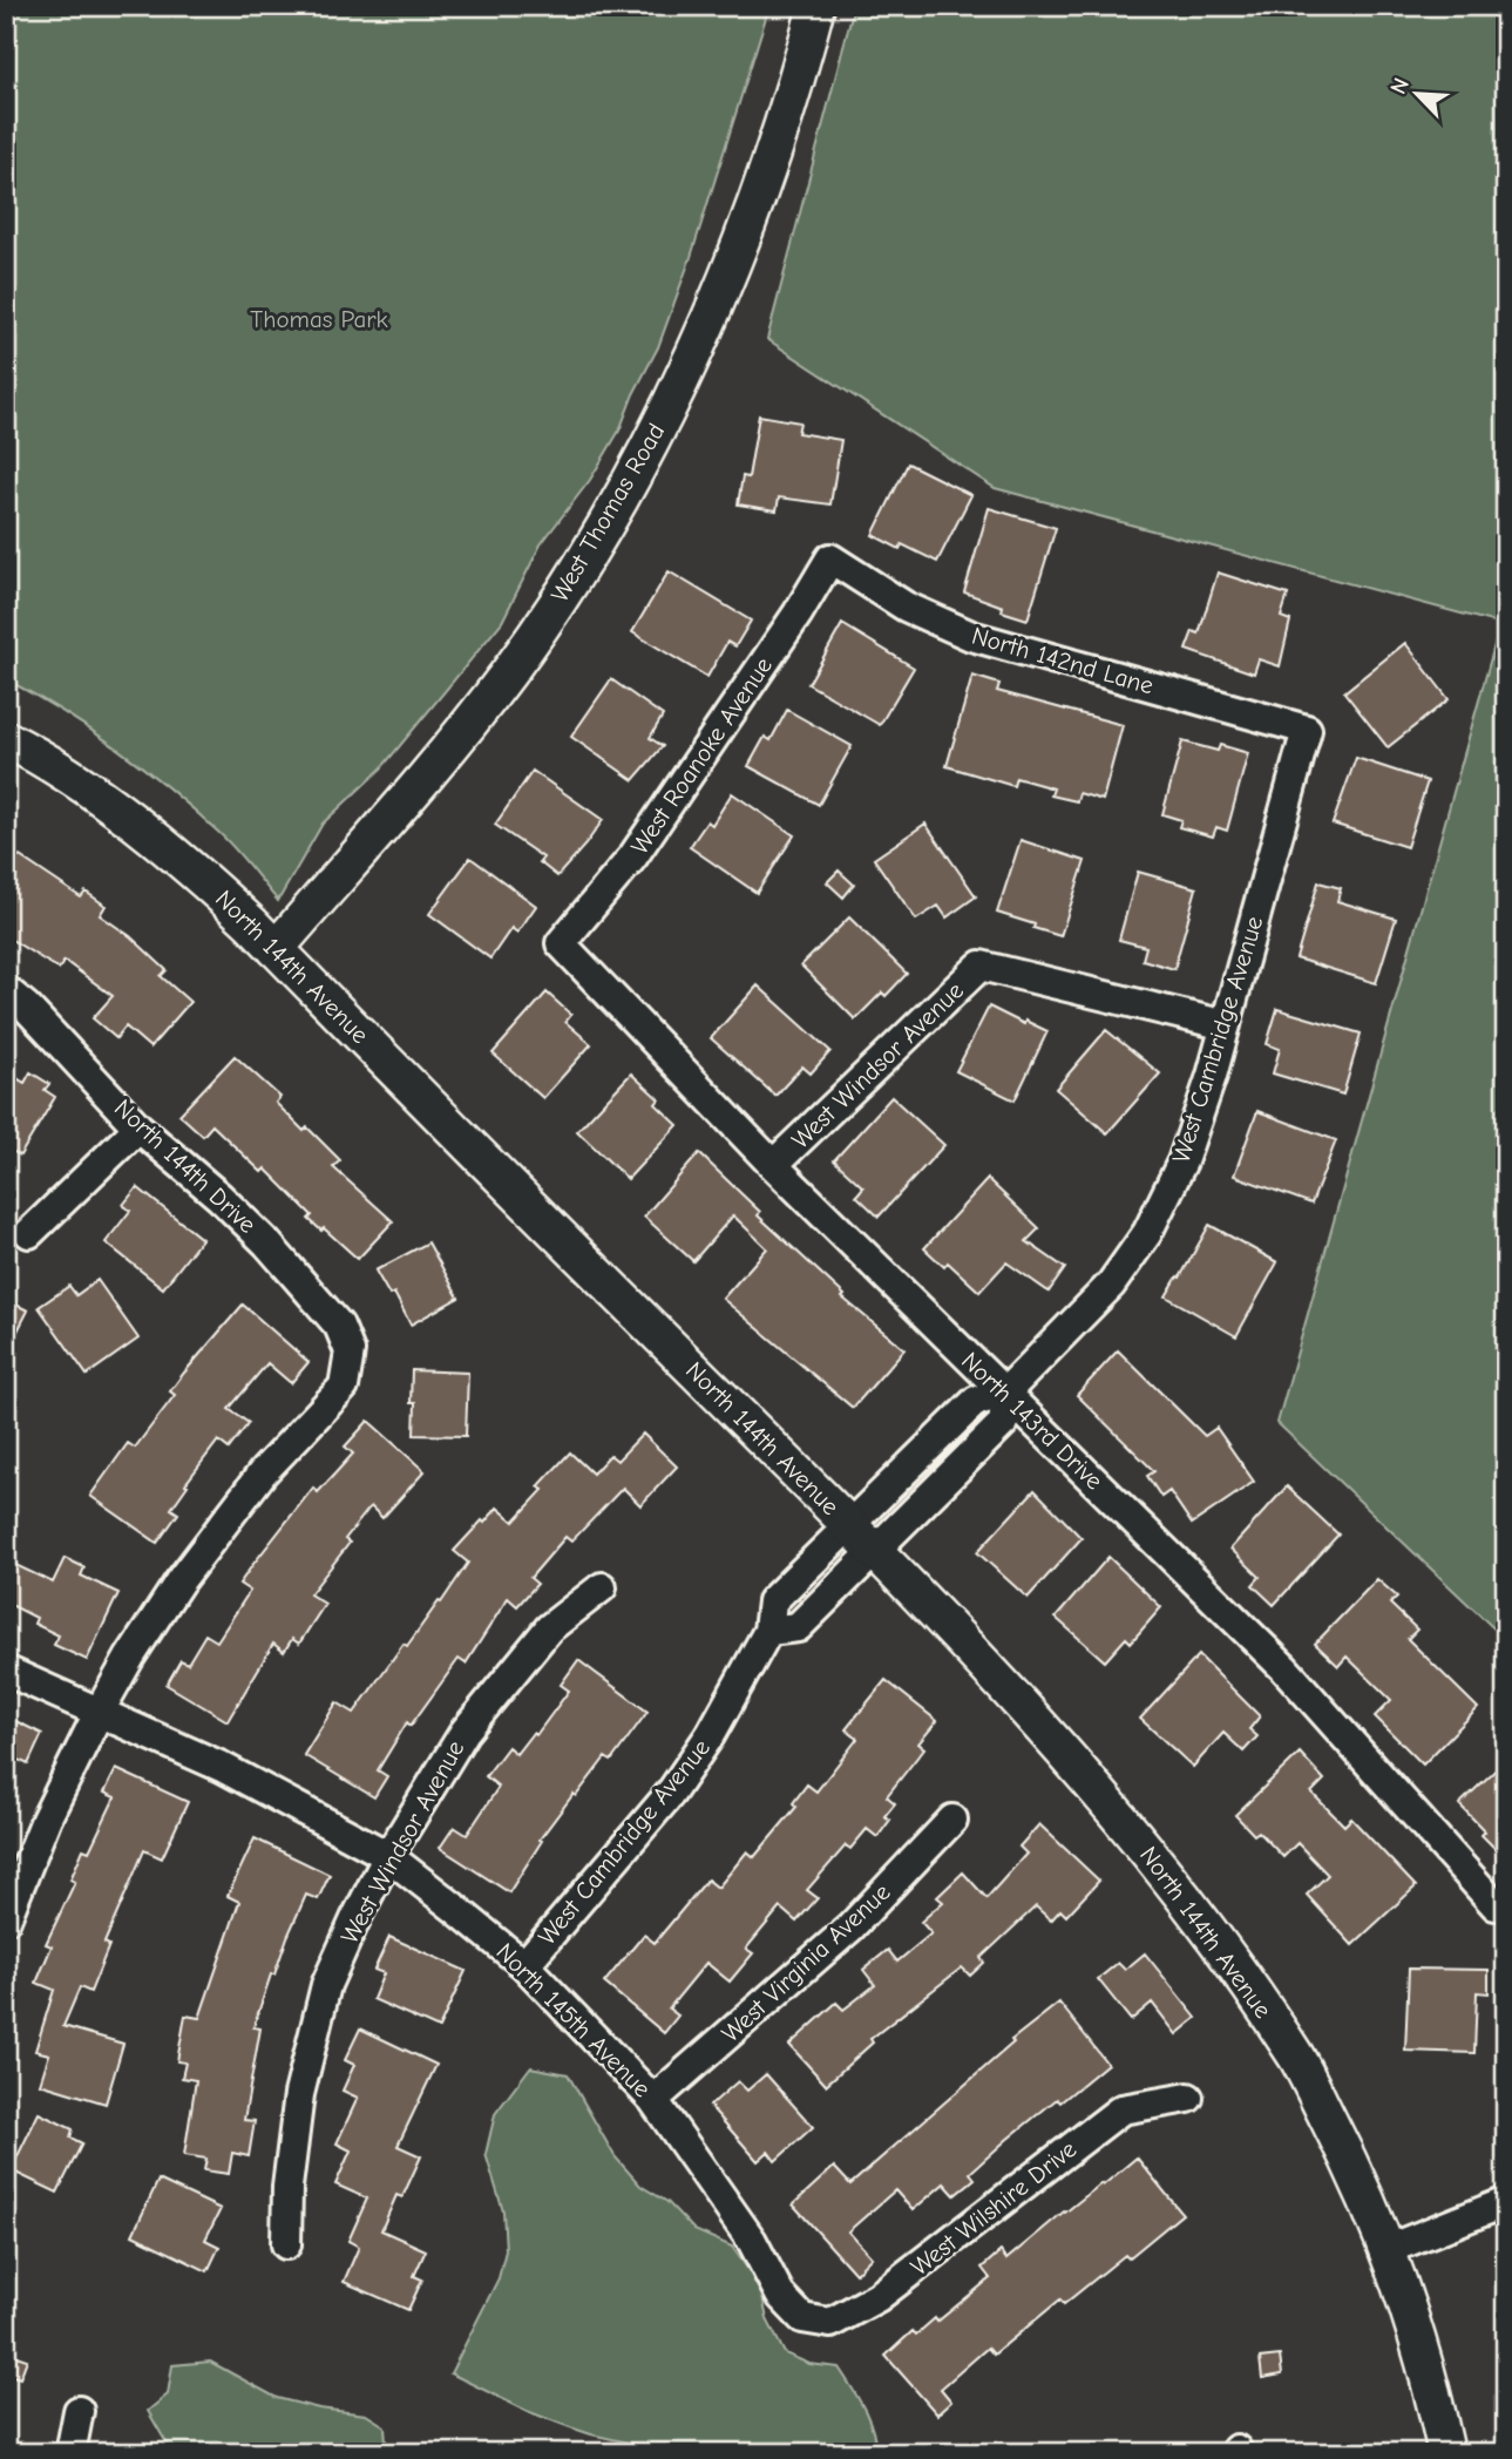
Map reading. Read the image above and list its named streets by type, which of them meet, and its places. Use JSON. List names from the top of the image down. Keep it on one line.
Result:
{"streets":{"main road":["West Thomas Road","North 144th Avenue"],"street":["North 142nd Lane","West Roanoke Avenue","West Cambridge Avenue","West Windsor Avenue","North 144th Drive","North 143rd Drive","West Virginia Avenue","North 145th Avenue","West Wilshire Drive"]},"crossings":[["West Thomas Road","North 144th Avenue"],["North 142nd Lane","West Roanoke Avenue"],["North 142nd Lane","West Cambridge Avenue"],["West Roanoke Avenue","North 143rd Drive"],["North 144th Avenue","West Cambridge Avenue"],["West Cambridge Avenue","West Windsor Avenue"],["West Cambridge Avenue","North 143rd Drive"],["West Cambridge Avenue","North 145th Avenue"],["West Windsor Avenue","North 143rd Drive"],["West Windsor Avenue","North 145th Avenue"],["North 144th Drive","North 145th Avenue"],["West Virginia Avenue","North 145th Avenue"],["North 145th Avenue","West Wilshire Drive"]],"parks":["Thomas Park"],"north":"top left"}
